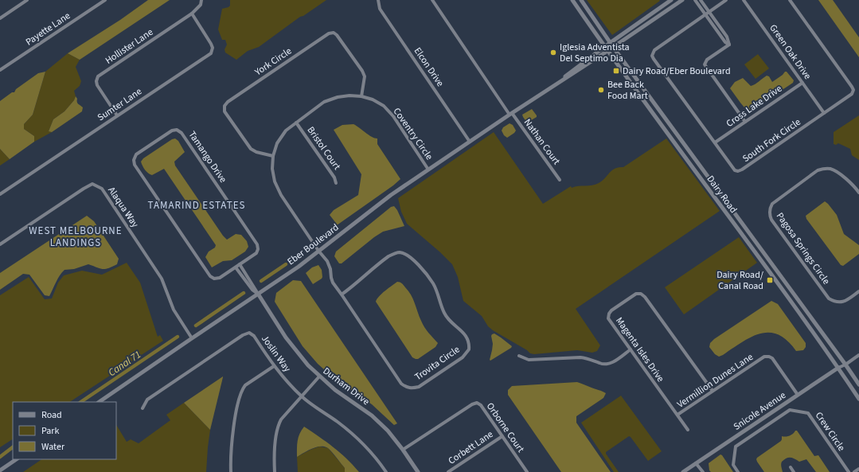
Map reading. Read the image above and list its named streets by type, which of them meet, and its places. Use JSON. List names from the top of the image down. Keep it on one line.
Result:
{"streets":{"street":["Payette Lane","Hollister Lane","Green Oak Drive","York Circle","Elcon Drive","Sumter Lane","Cross Lake Drive","Coventry Circle","South Fork Circle","Nathan Court","Bristol Court","Tamango Drive","Dairy Road","Alaqua Way","Eber Boulevard","Pagosa Springs Circle","Magenta Isles Drive","Joslin Way","Trovita Circle","Vermillion Dunes Lane","Durham Drive","Snicole Avenue","Orborne Court","Crew Circle","Corbett Lane"]},"crossings":[["Hollister Lane","Sumter Lane"],["Green Oak Drive","Cross Lake Drive"],["Green Oak Drive","South Fork Circle"],["York Circle","Coventry Circle"],["Elcon Drive","Eber Boulevard"],["Cross Lake Drive","South Fork Circle"],["Coventry Circle","Bristol Court"],["Coventry Circle","Eber Boulevard"],["Coventry Circle","Trovita Circle"],["Nathan Court","Eber Boulevard"],["Dairy Road","Eber Boulevard"],["Dairy Road","Snicole Avenue"],["Alaqua Way","Eber Boulevard"],["Eber Boulevard","Trovita Circle"],["Eber Boulevard","Durham Drive"],["Magenta Isles Drive","Vermillion Dunes Lane"],["Vermillion Dunes Lane","Snicole Avenue"],["Durham Drive","Orborne Court"],["Orborne Court","Corbett Lane"]],"districts":["TAMARIND ESTATES","WEST MELBOURNE LANDINGS"],"water":["Canal 71"],"places":{"other":["Iglesia Adventista Del Septimo Dia","Bee Back Food Mart"],"transit":["Dairy Road/Eber Boulevard","Dairy Road/ Canal Road"]},"legend":["Road","Park","Water"]}
